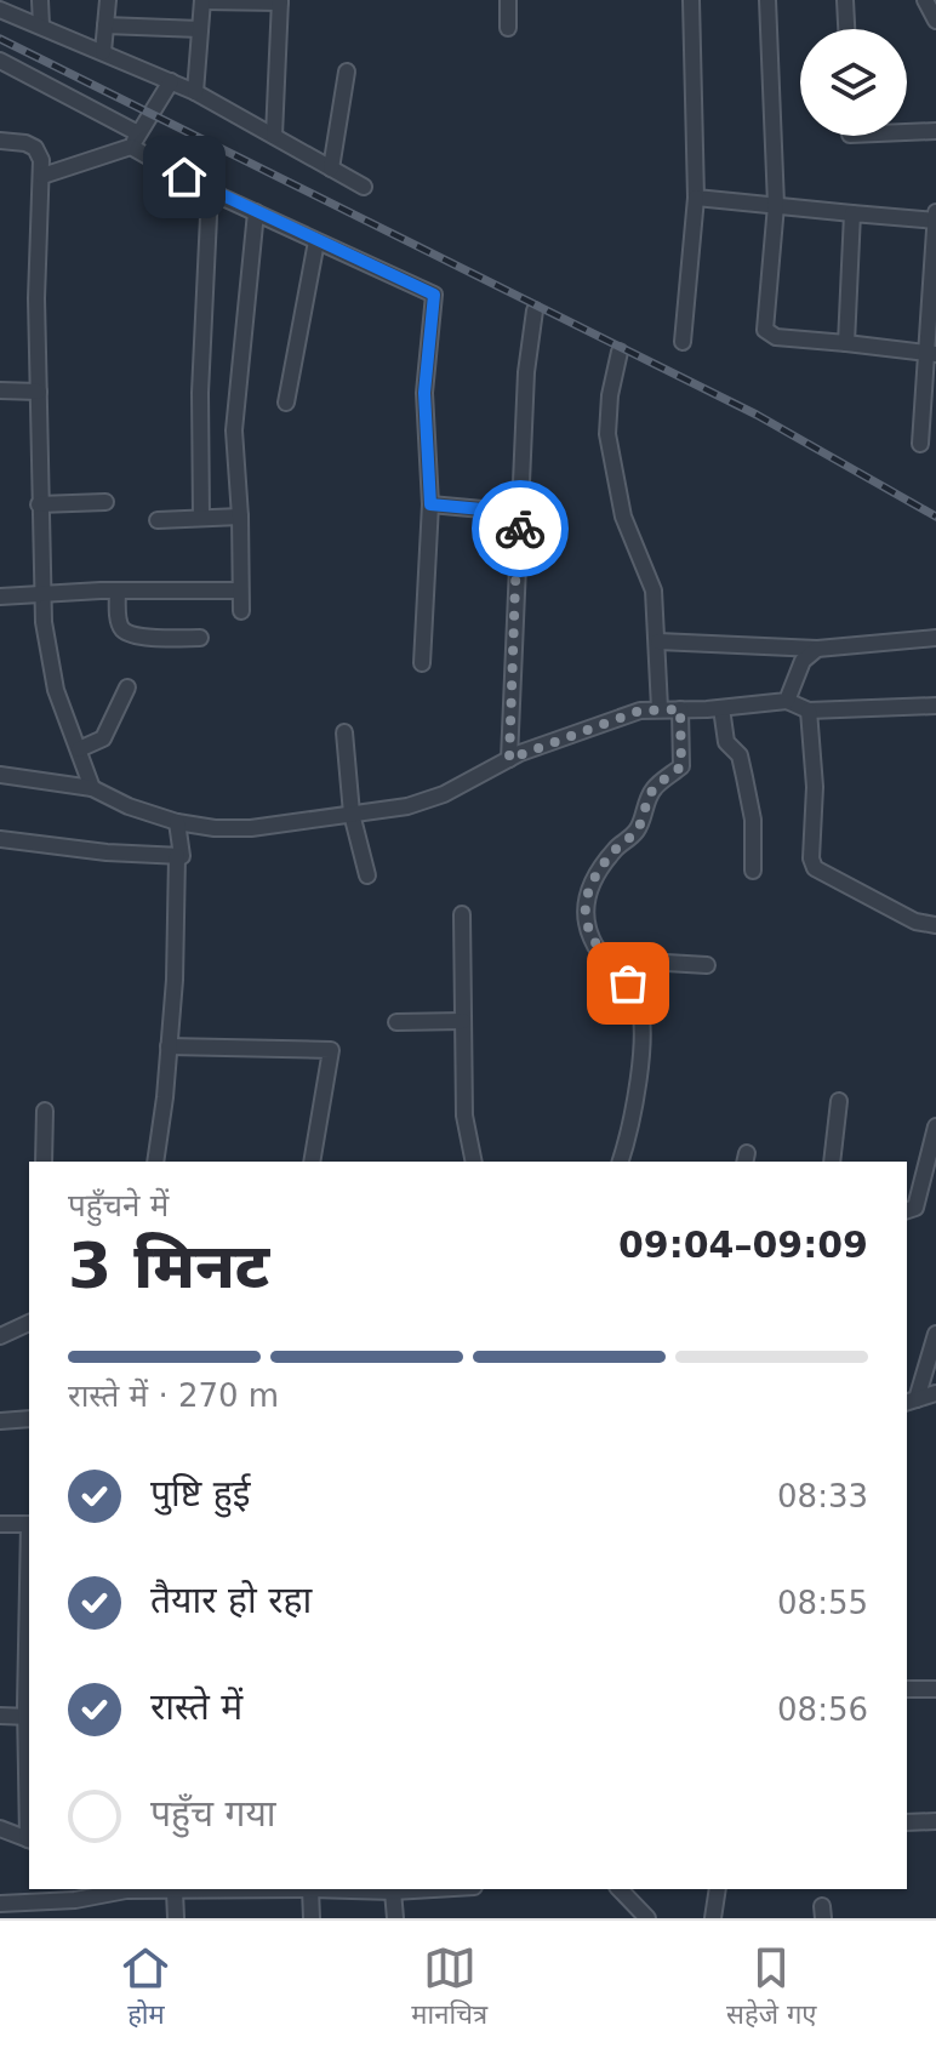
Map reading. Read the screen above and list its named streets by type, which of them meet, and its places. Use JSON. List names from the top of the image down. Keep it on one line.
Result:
{"page":{"heading":["3 मिनट","पहुँचने में","09:04–09:09"],"bar":"रास्ते में · 270 m","list":[["पुष्टि हुई","08:33"],["तैयार हो रहा","08:55"],["रास्ते में","08:56"],"पहुँच गया"],"tabs":["होम","मानचित्र","सहेजे गए"]}}
